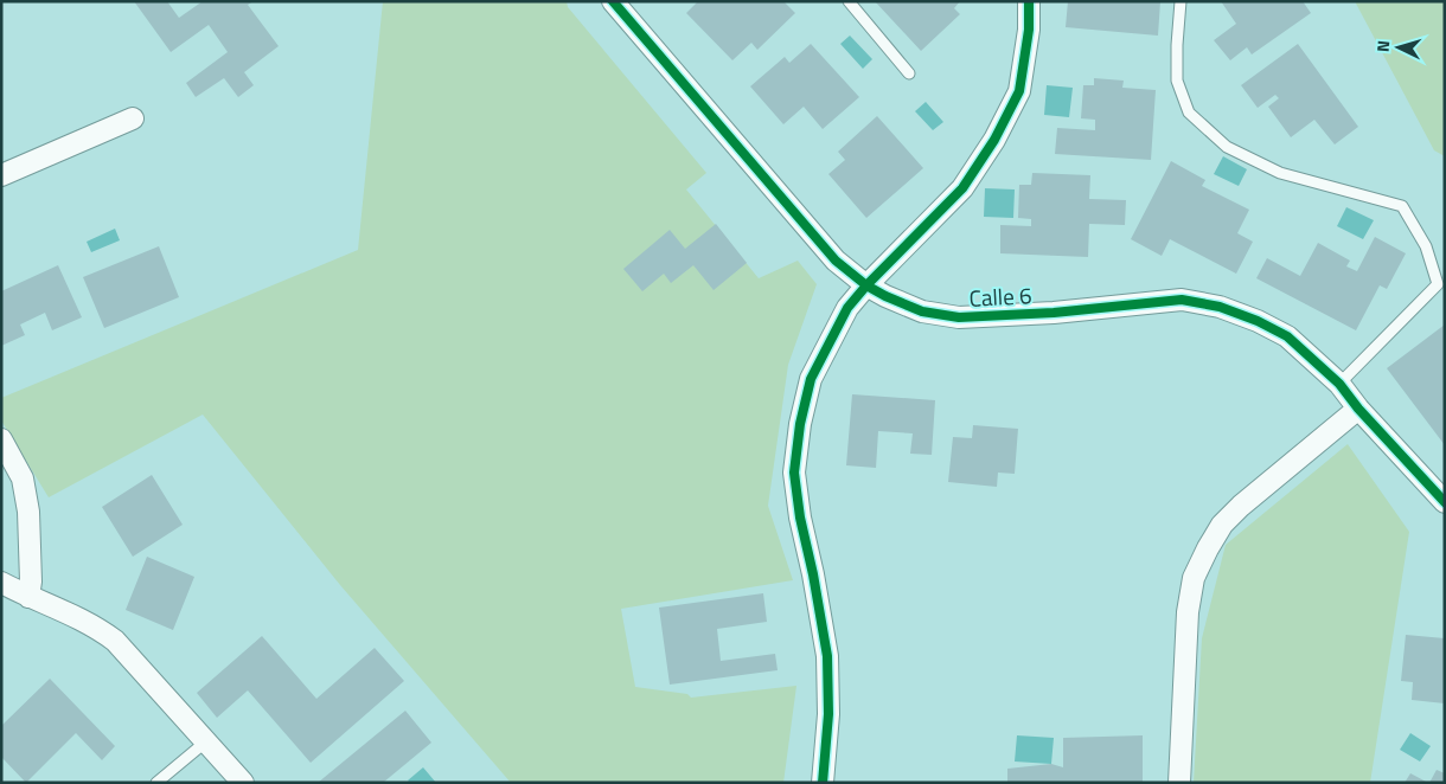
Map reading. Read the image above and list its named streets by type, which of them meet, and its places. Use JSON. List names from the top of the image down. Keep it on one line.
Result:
{"streets":{"street":["Calle 6"]},"north":"left"}
